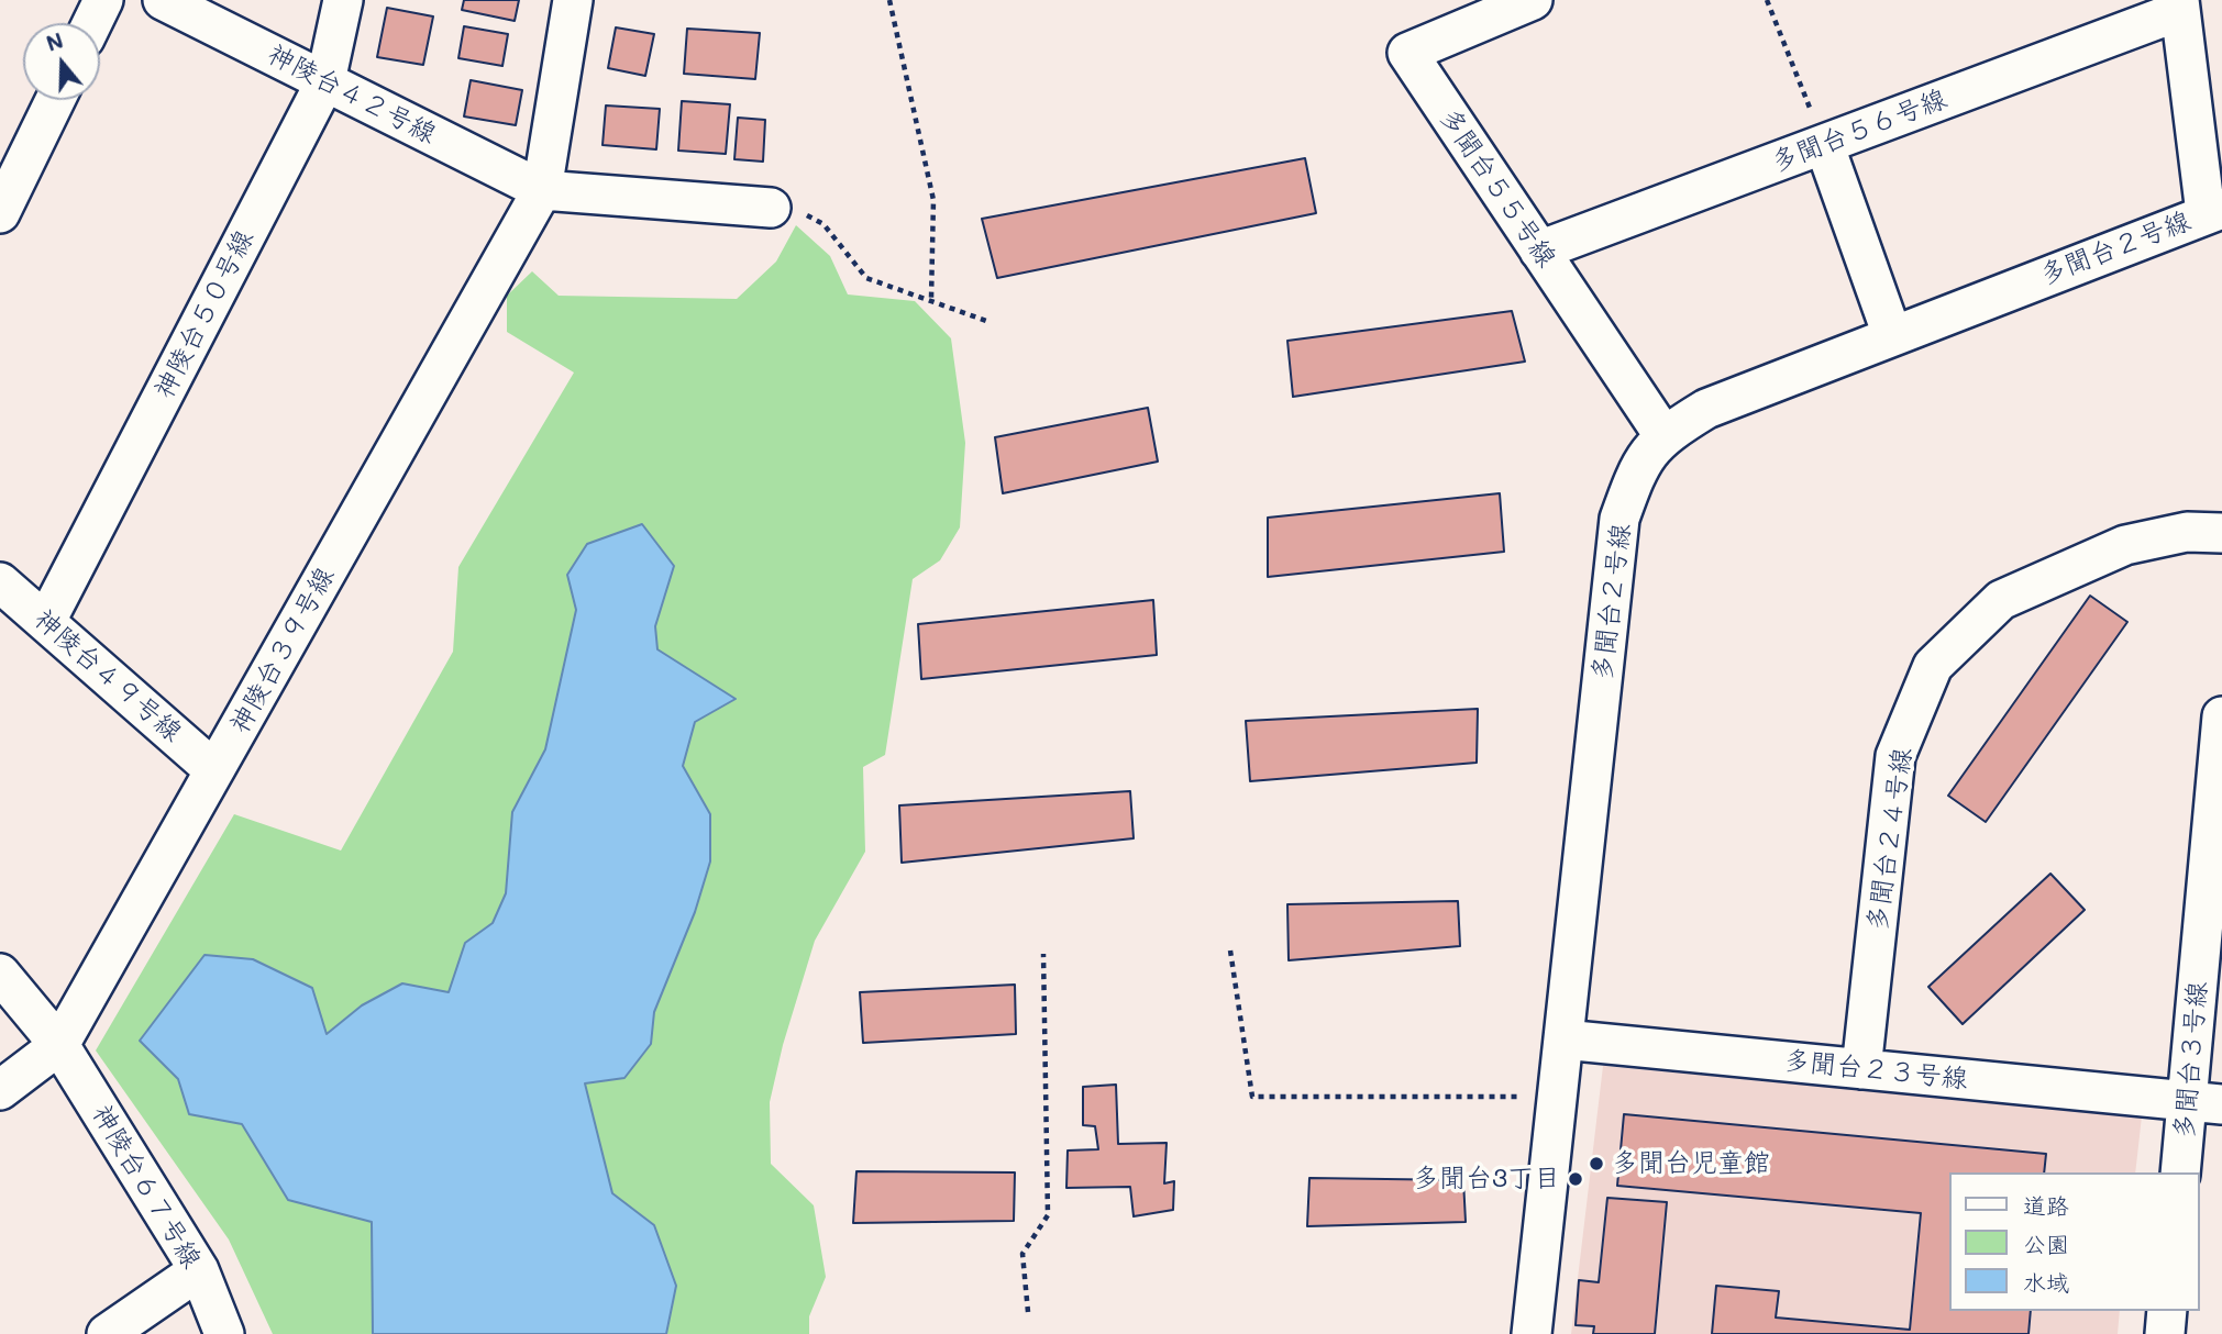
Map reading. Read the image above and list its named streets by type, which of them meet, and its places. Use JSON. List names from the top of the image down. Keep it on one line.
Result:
{"streets":{"street":["神陵台４２号線","多聞台５６号線","多聞台５５号線","多聞台２号線","神陵台５０号線","神陵台３９号線","神陵台４９号線","多聞台２４号線","多聞台３号線","多聞台２３号線","神陵台６７号線"]},"crossings":[["神陵台４２号線","神陵台５０号線"],["神陵台４２号線","神陵台３９号線"],["多聞台５６号線","多聞台５５号線"],["多聞台５５号線","多聞台２号線"],["多聞台２号線","多聞台２３号線"],["神陵台５０号線","神陵台４９号線"],["神陵台３９号線","神陵台４９号線"],["神陵台３９号線","神陵台６７号線"],["多聞台２４号線","多聞台２３号線"],["多聞台３号線","多聞台２３号線"]],"places":["多聞台児童館","多聞台3丁目"],"legend":["道路","公園","水域"],"north":"top"}
